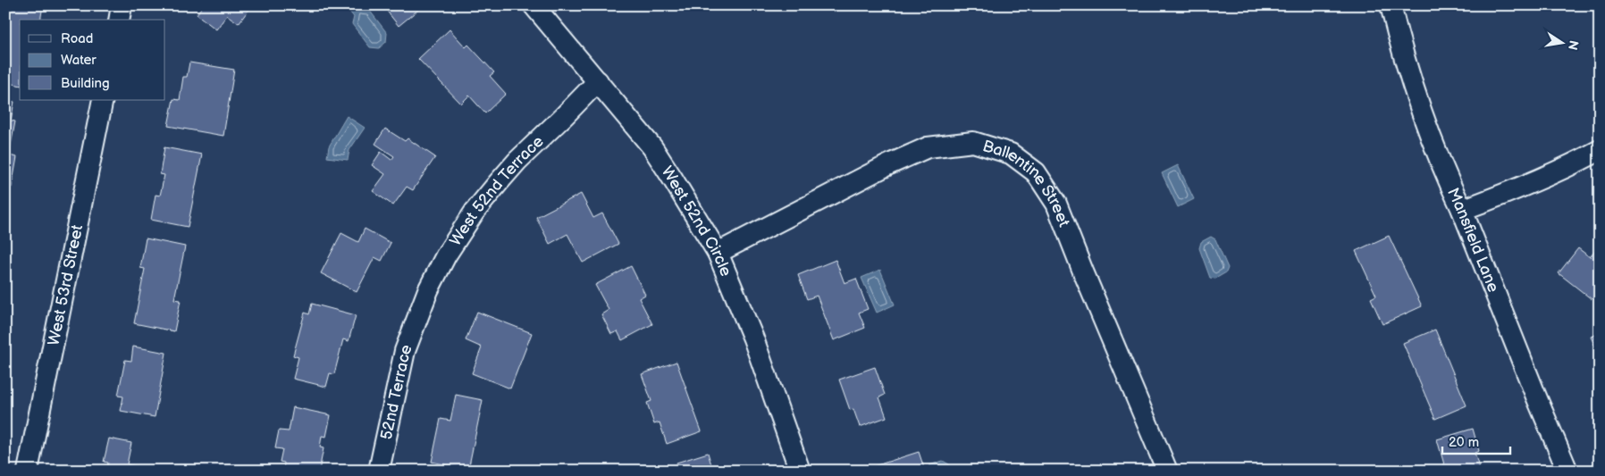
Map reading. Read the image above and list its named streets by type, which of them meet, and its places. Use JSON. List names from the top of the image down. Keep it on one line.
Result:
{"streets":{"street":["Ballentine Street","West 52nd Terrace","West 52nd Circle","Mansfield Lane","West 53rd Street","52nd Terrace"]},"crossings":[["Ballentine Street","West 52nd Circle"],["West 52nd Terrace","West 52nd Circle"],["West 52nd Terrace","52nd Terrace"]],"legend":["Road","Water","Building"],"scale_bar":"20 m","north":"right"}
